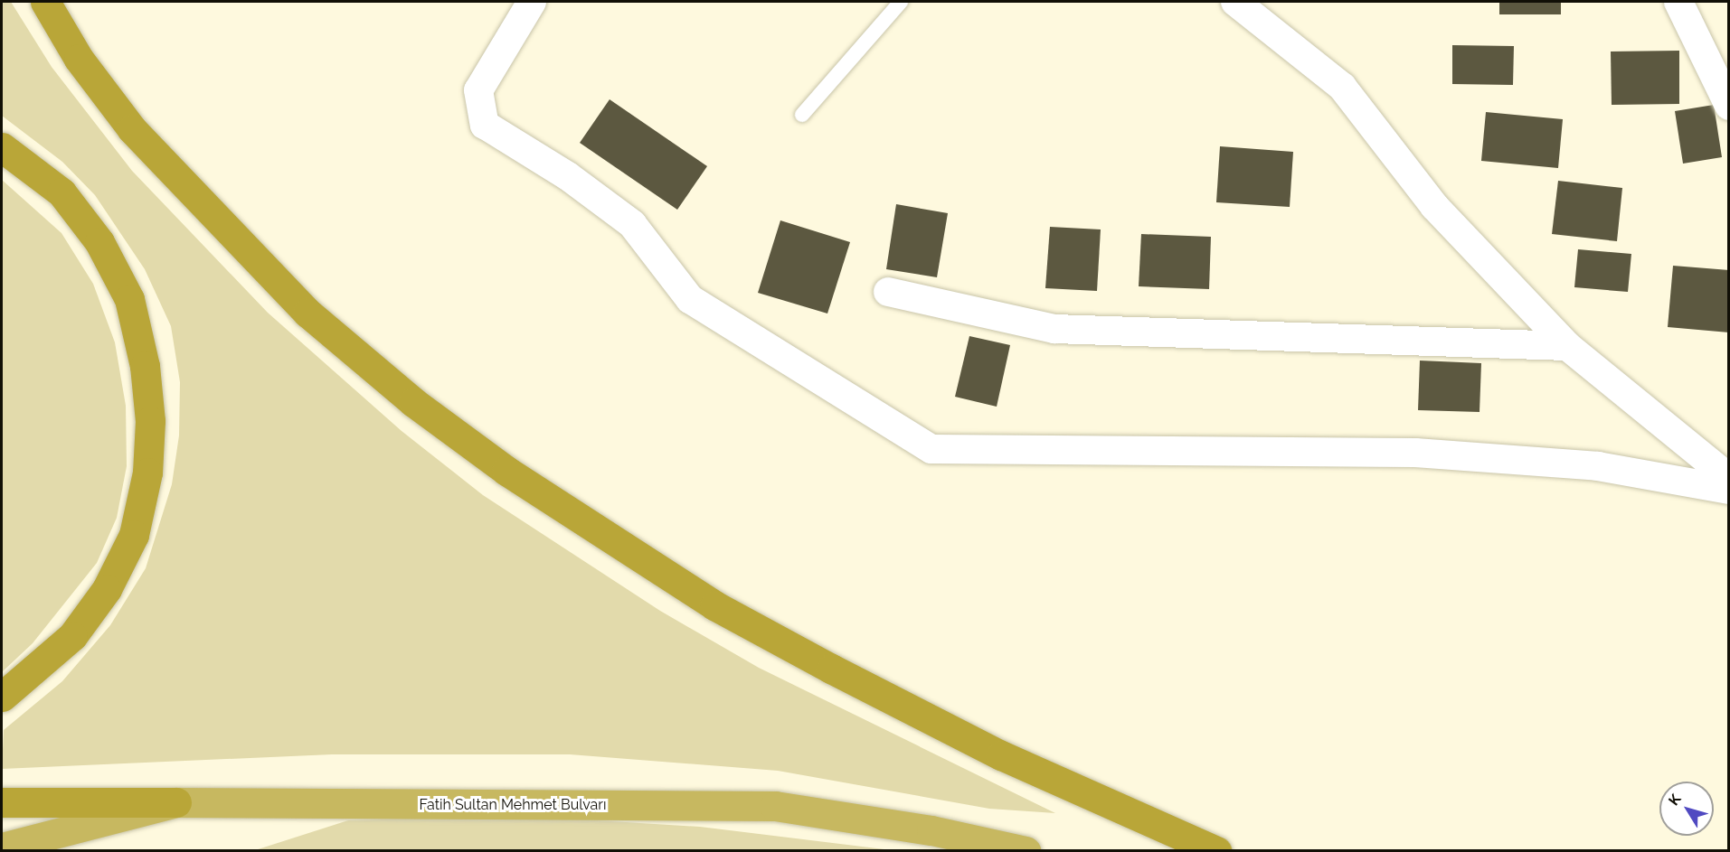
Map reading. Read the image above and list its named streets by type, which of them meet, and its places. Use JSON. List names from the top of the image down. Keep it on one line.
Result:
{"streets":{"highway":["Fatih Sultan Mehmet Bulvarı"]},"north":"top left"}
